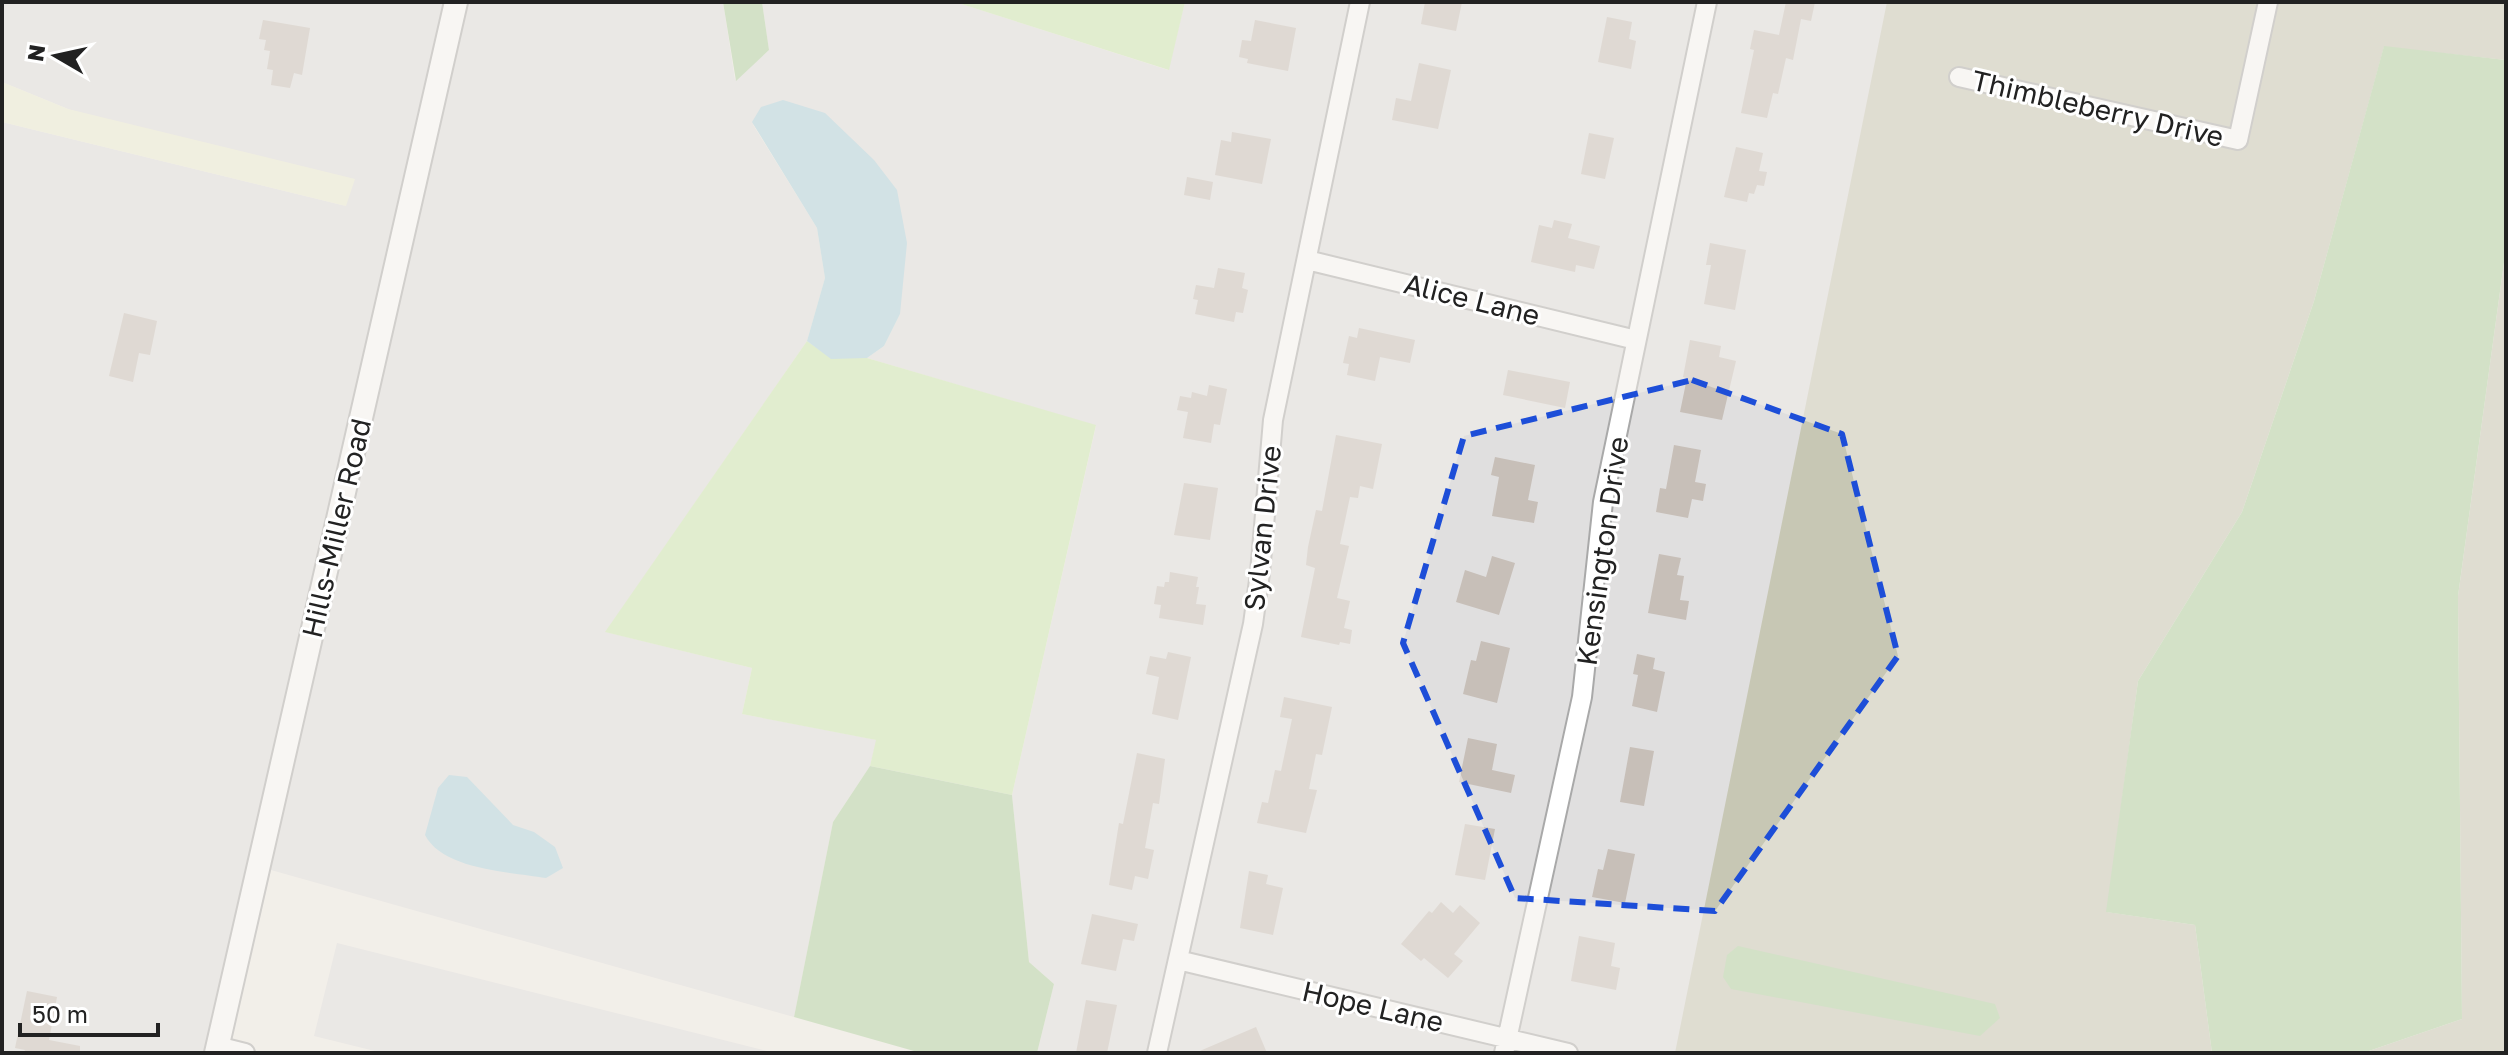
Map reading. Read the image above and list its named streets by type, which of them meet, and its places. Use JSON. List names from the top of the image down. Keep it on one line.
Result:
{"streets":{"street":["Thimbleberry Drive","Alice Lane","Hills-Miller Road","Sylvan Drive","Kensington Drive","Hope Lane"]},"crossings":[["Alice Lane","Sylvan Drive"],["Alice Lane","Kensington Drive"],["Sylvan Drive","Hope Lane"],["Kensington Drive","Hope Lane"]],"scale_bar":"50 m","north":"left"}
